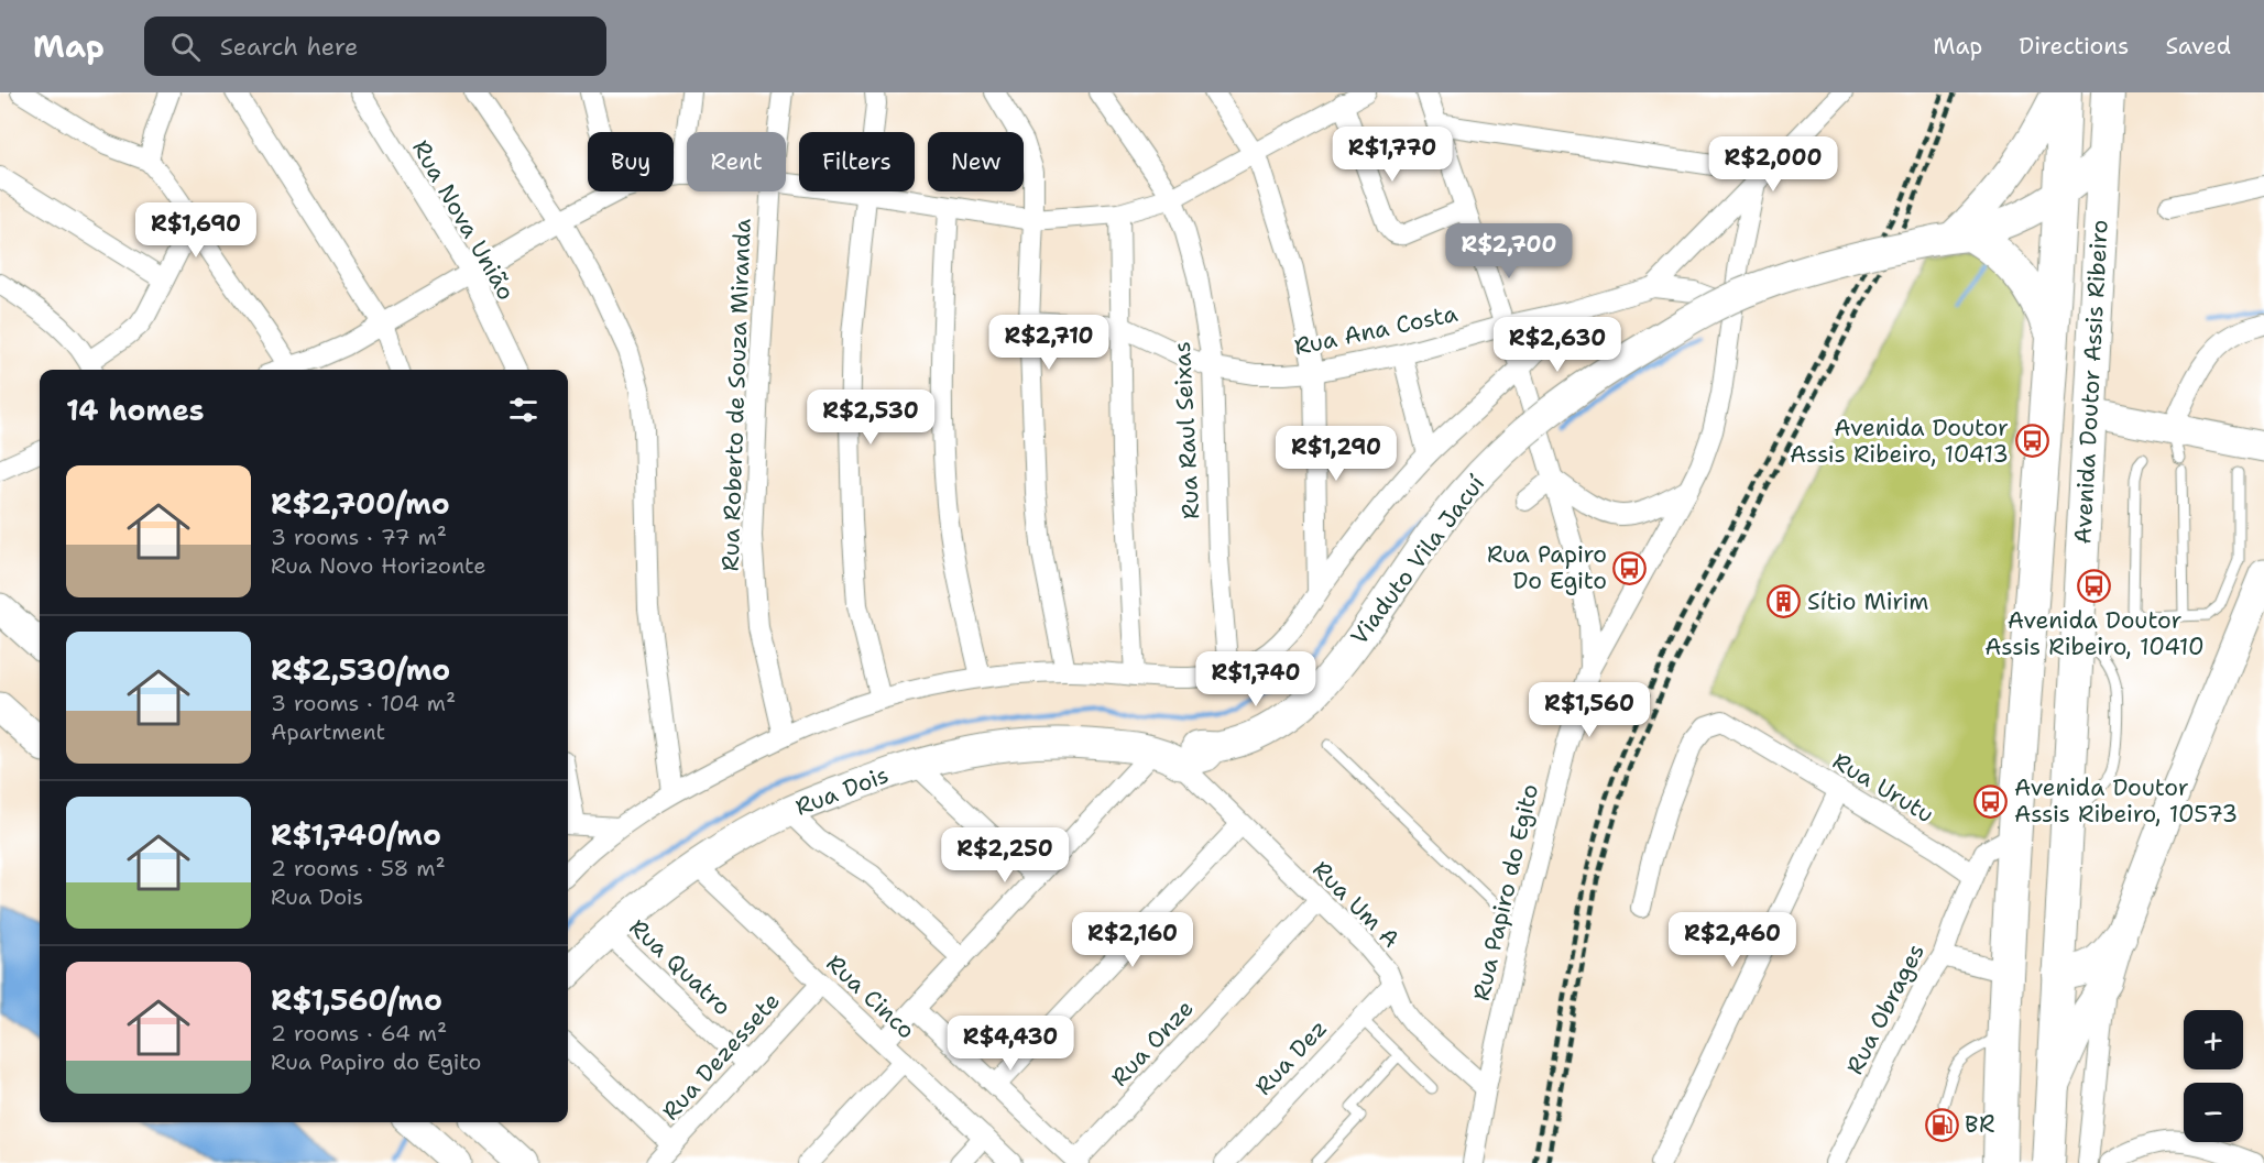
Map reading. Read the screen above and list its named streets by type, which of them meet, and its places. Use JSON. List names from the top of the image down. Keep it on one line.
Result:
{"streets":{"main road":["Avenida Doutor Assis Ribeiro"],"street":["Rua Nova União","Rua Ana Costa","Rua Roberto de Souza Miranda","Rua Raul Seixas","Viaduto Vila Jacuí","Rua Urutu","Rua Dois","Rua Papiro do Egito","Rua Um A","Rua Quatro","Rua Cinco","Rua Obrages","Rua Onze","Rua Dezessete","Rua Dez"]},"crossings":[["Rua Ana Costa","Rua Raul Seixas"],["Rua Ana Costa","Rua Papiro do Egito"],["Avenida Doutor Assis Ribeiro","Viaduto Vila Jacuí"],["Viaduto Vila Jacuí","Rua Dois"],["Rua Urutu","Rua Obrages"],["Rua Dois","Rua Um A"],["Rua Dois","Rua Quatro"],["Rua Dois","Rua Cinco"],["Rua Papiro do Egito","Rua Um A"],["Rua Um A","Rua Onze"],["Rua Um A","Rua Dez"],["Rua Quatro","Rua Dezessete"],["Rua Cinco","Rua Dezessete"]],"places":{"bus stop":["Avenida Doutor Assis Ribeiro, 10413","Rua Papiro Do Egito","Avenida Doutor Assis Ribeiro, 10410","Avenida Doutor Assis Ribeiro, 10573"],"building":["Sítio Mirim"],"fuel station":["BR"]},"page":{"header":"Map","search":"Search here","nav":["Map","Directions","Saved"],"price":["R$1,770","R$2,000","R$1,690","R$2,700","R$2,710","R$2,630","R$2,530","R$1,290","R$1,740","R$1,560","R$2,250","R$2,160","R$2,460","R$4,430"],"chip":["Buy","Rent","Filters","New"],"heading":"14 homes","list":[{"name":"R$2,700/mo","note":"3 rooms · 77 m² · Rua Novo Horizonte"},{"name":"R$2,530/mo","note":"3 rooms · 104 m² · Apartment"},{"name":"R$1,740/mo","note":"2 rooms · 58 m² · Rua Dois"},{"name":"R$1,560/mo","note":"2 rooms · 64 m² · Rua Papiro do Egito"}],"map_buttons":["+","−"]}}
